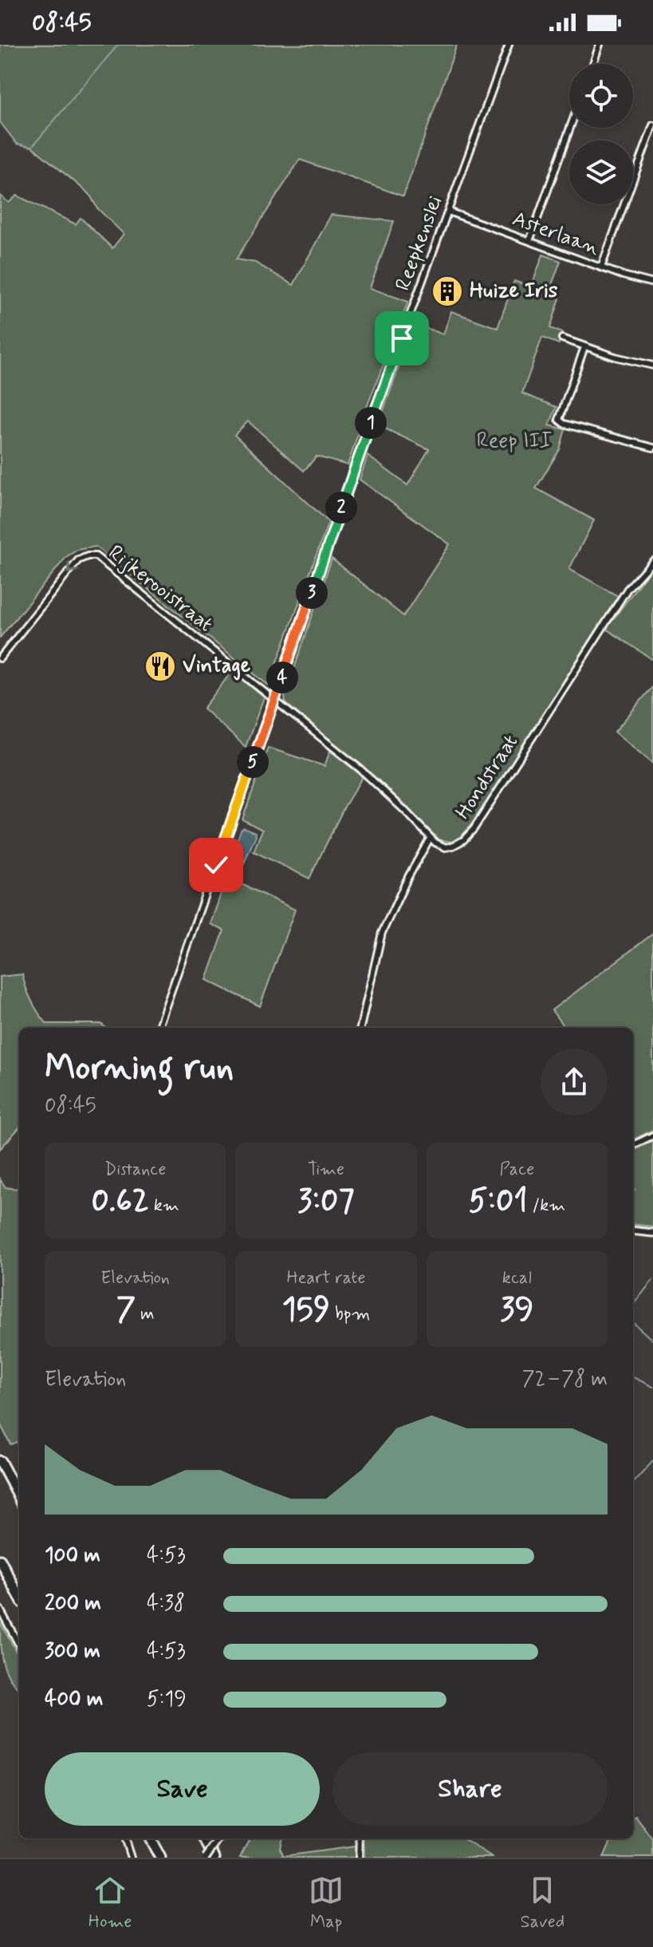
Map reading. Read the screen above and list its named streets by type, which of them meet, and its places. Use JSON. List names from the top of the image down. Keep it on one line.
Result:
{"streets":{"street":["Asterlaan","Reepkenslei","Rijkerooistraat","Hondstraat"]},"crossings":[["Asterlaan","Reepkenslei"],["Reepkenslei","Rijkerooistraat"],["Rijkerooistraat","Hondstraat"]],"parks":["Reep III"],"places":{"building":["Huize Iris"],"restaurant":["Vintage"]},"page":{"status":"08:45","pins":["1","2","3","4","5"],"heading":["Morning run","08:45"],"stats":[["Distance","0.62 km"],["Time","3:07"],["Pace","5:01 /km"],["Elevation","7 m"],["Heart rate","159 bpm"],["kcal","39"]],"chart":["Elevation","72–78 m"],"list":[{"name":"100 m","note":"4:53"},{"name":"200 m","note":"4:38"},{"name":"300 m","note":"4:53"},{"name":"400 m","note":"5:19"}],"buttons":["Save","Share"],"tabs":["Home","Map","Saved"]}}
